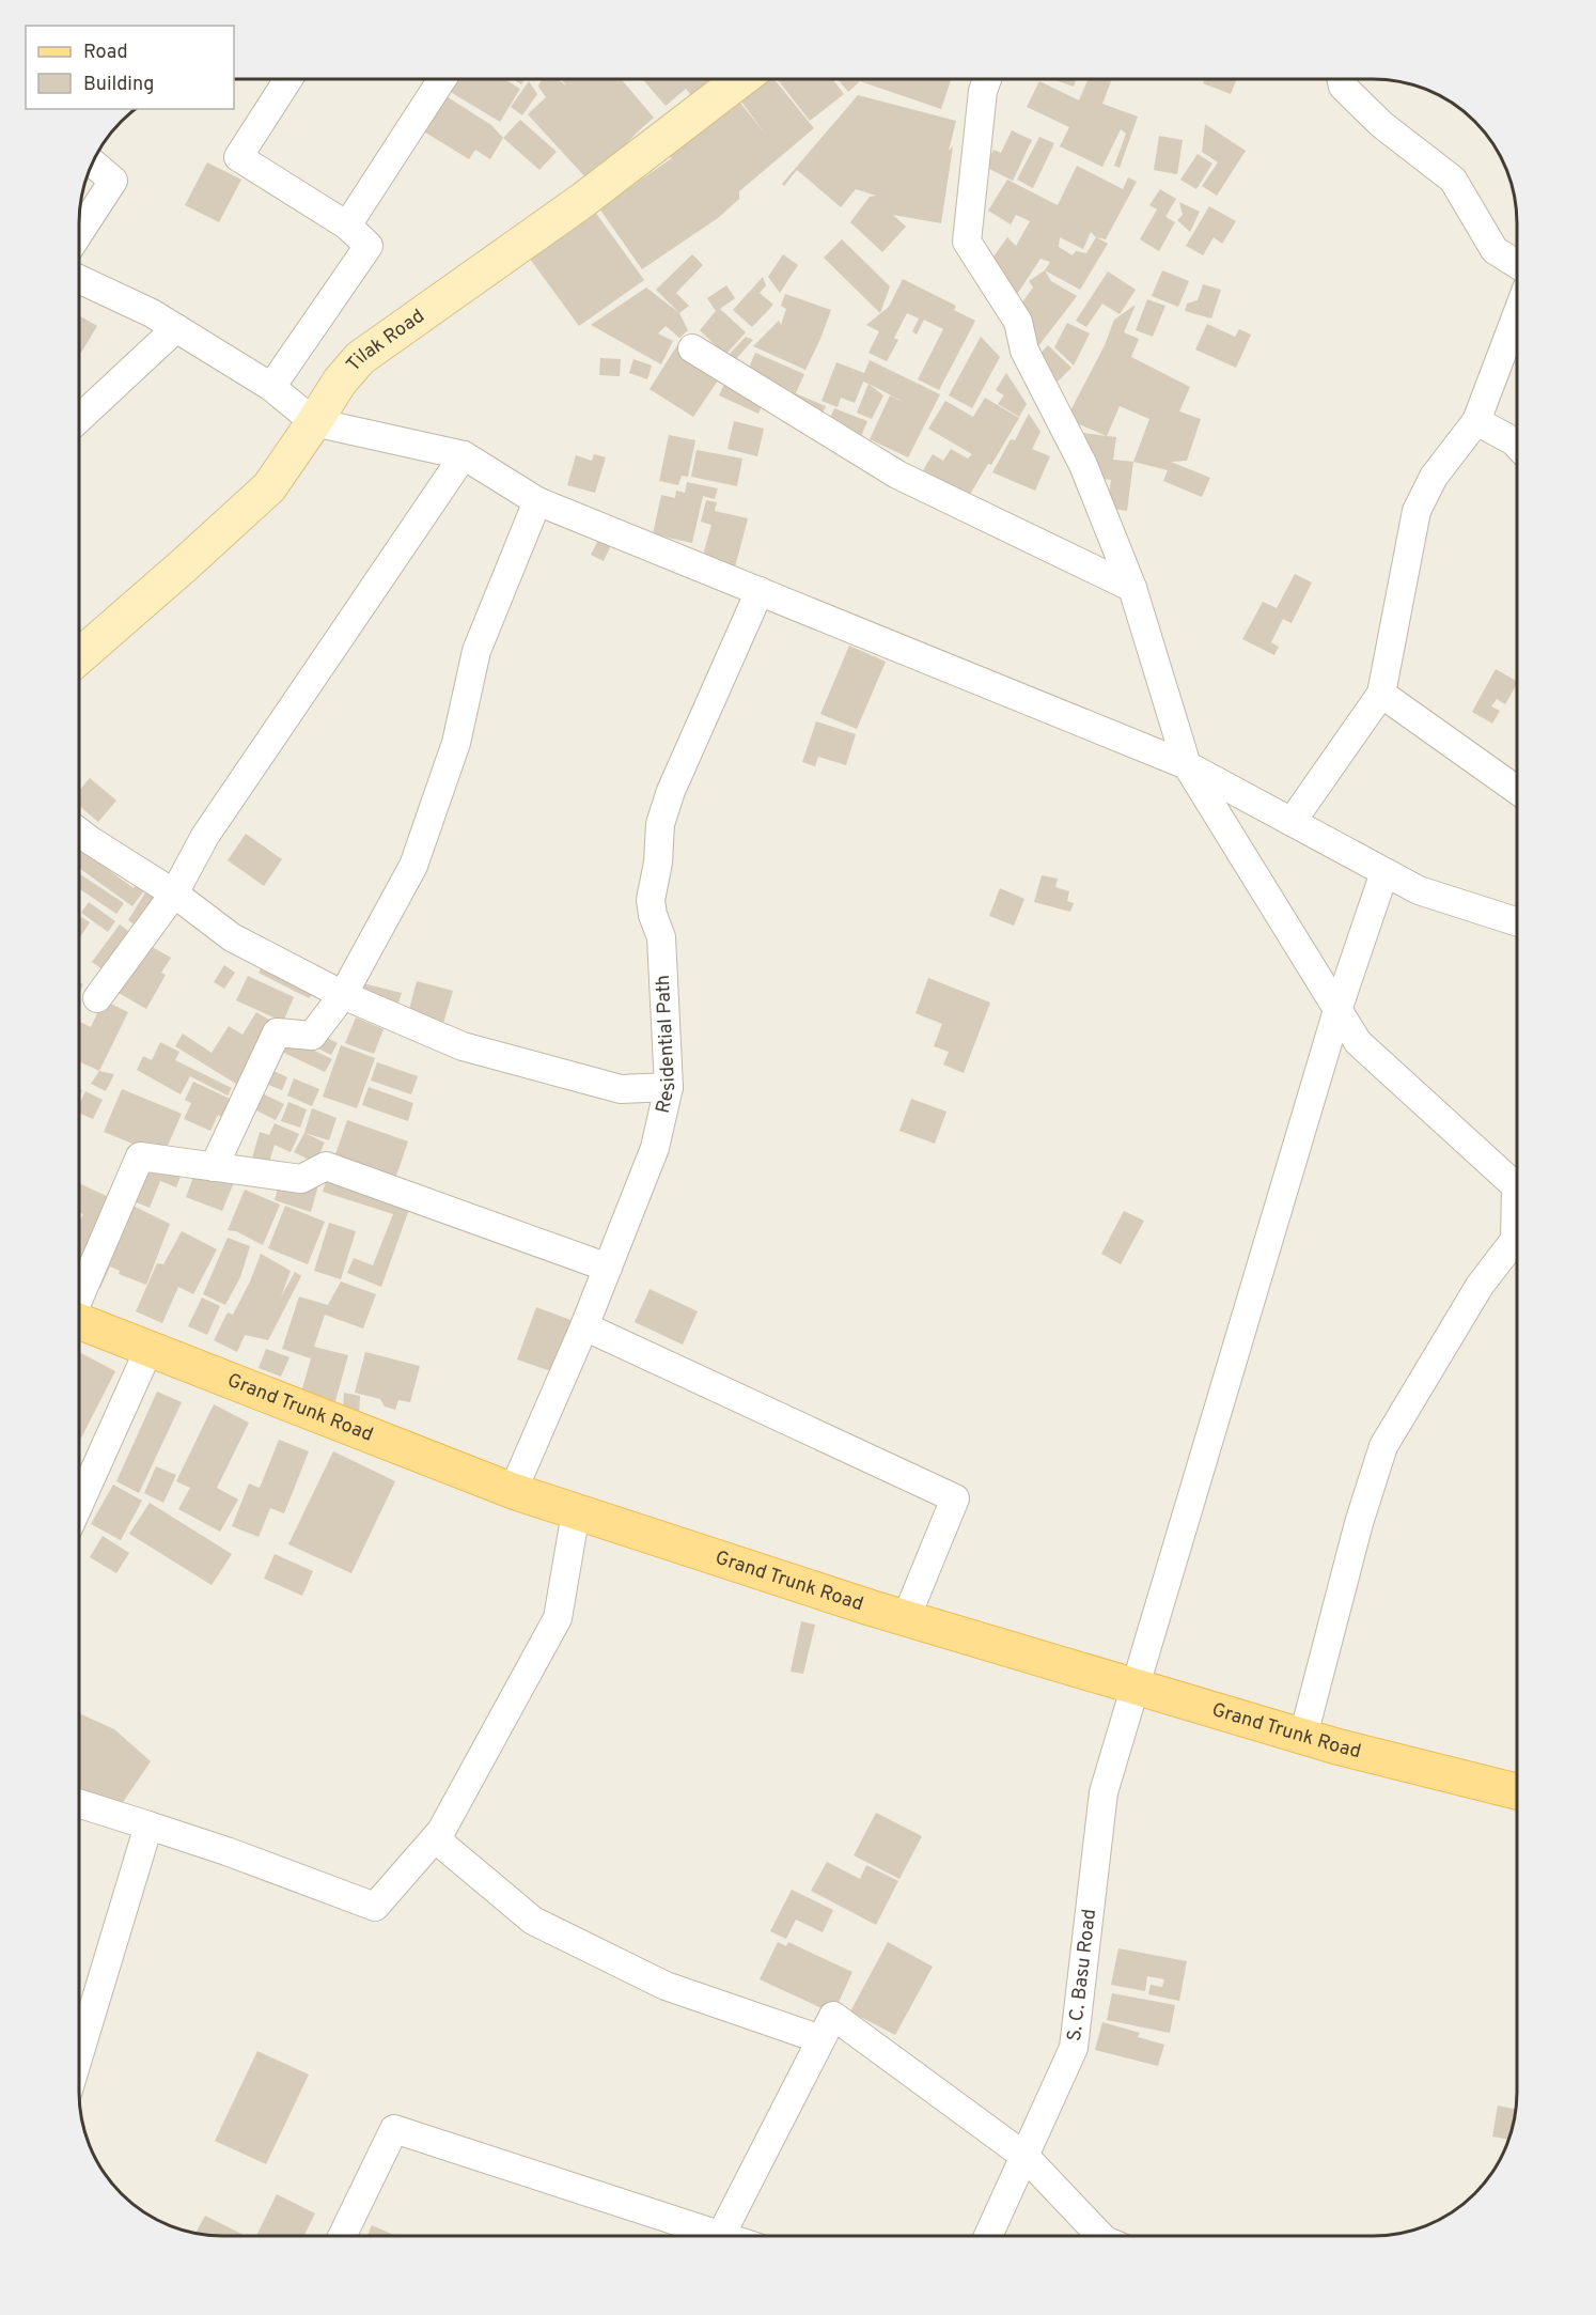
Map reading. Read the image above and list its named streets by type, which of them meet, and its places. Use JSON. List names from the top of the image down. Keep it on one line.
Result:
{"streets":{"main road":["Tilak Road","Grand Trunk Road"],"street":["Residential Path","S. C. Basu Road"]},"crossings":[["Residential Path","Grand Trunk Road"],["Grand Trunk Road","S. C. Basu Road"]],"legend":["Road","Building"]}
